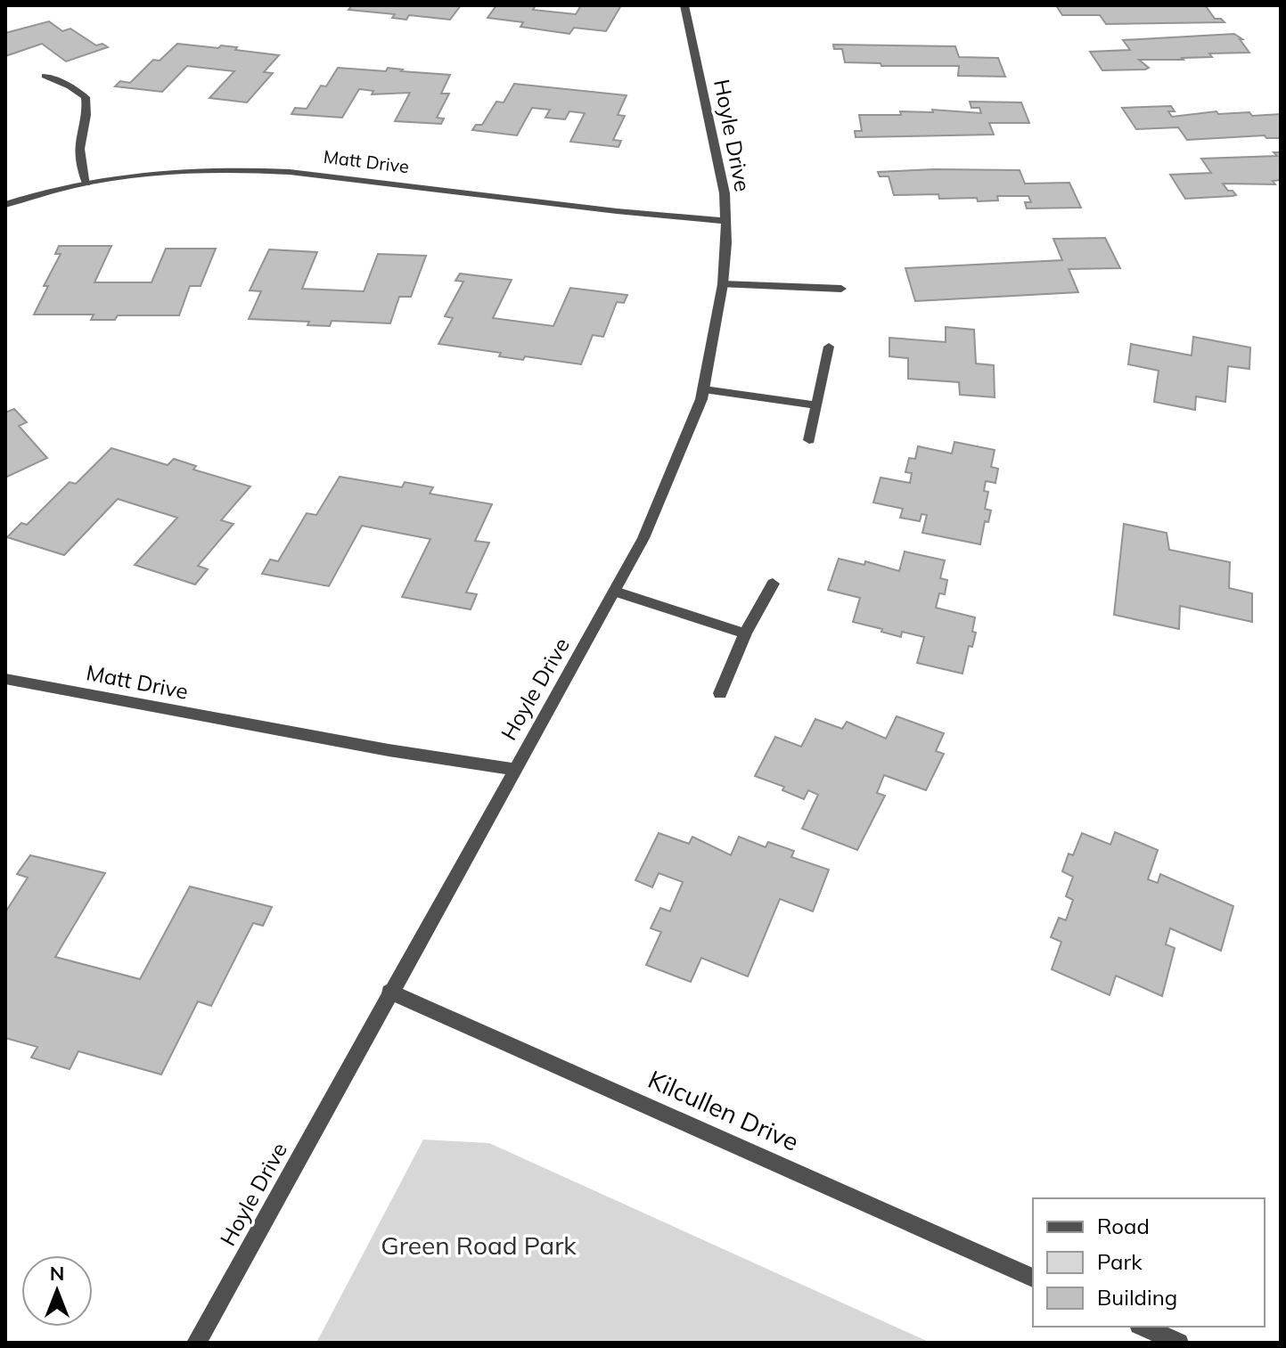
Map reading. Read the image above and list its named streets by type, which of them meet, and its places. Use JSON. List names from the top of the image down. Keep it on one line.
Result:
{"streets":{"street":["Hoyle Drive","Matt Drive","Kilcullen Drive"]},"crossings":[["Hoyle Drive","Matt Drive"],["Hoyle Drive","Kilcullen Drive"]],"parks":["Green Road Park"],"legend":["Road","Park","Building"],"north":"top"}
